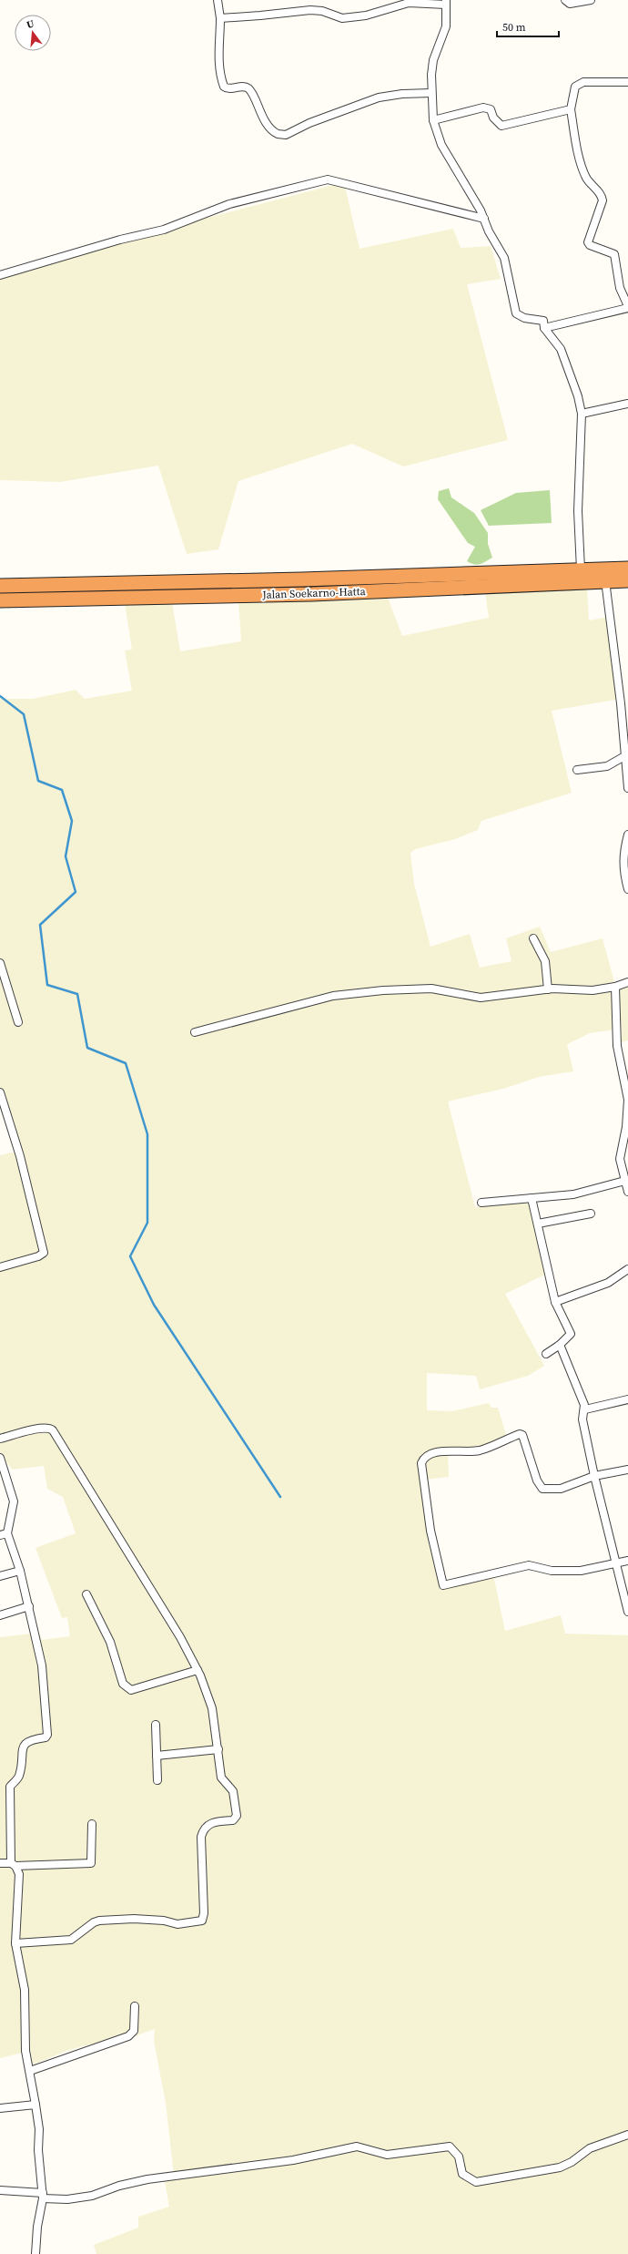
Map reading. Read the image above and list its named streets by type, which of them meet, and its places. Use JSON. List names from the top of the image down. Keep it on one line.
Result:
{"streets":{"highway":["Jalan Soekarno-Hatta"]},"scale_bar":"50 m","north":"top"}
